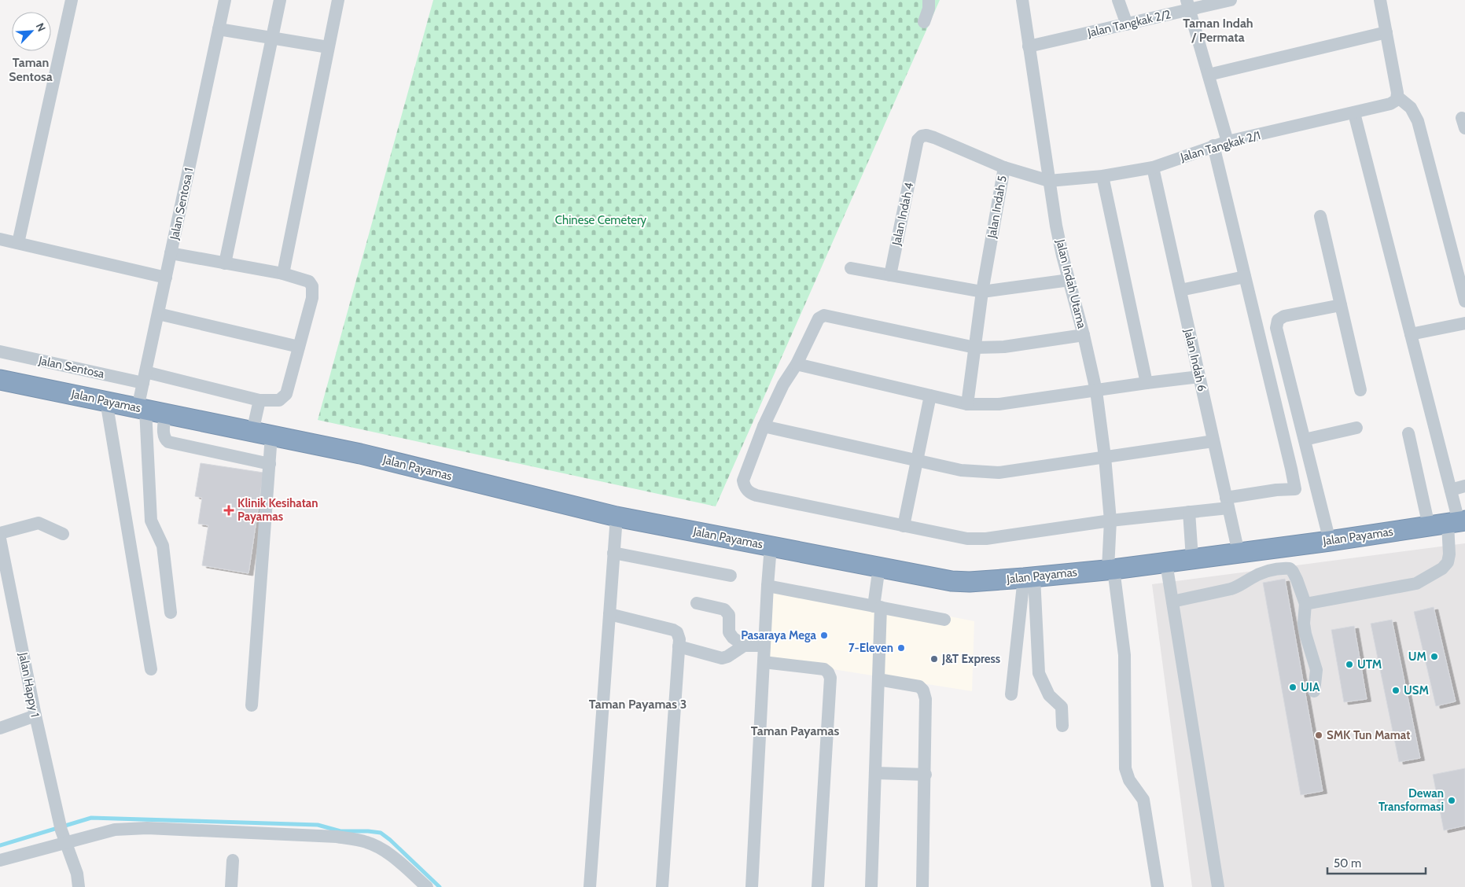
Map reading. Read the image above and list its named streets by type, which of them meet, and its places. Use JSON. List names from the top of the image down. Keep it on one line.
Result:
{"streets":{"highway":["Jalan Payamas"],"street":["Jalan Tangkak 2/2","Jalan Tangkak 2/1","Jalan Sentosa 1","Jalan Indah 5","Jalan Indah 4","Jalan Indah Utama","Jalan Indah 6","Jalan Sentosa","Jalan Happy 1"]},"crossings":[["Jalan Tangkak 2/2","Jalan Indah Utama"],["Jalan Tangkak 2/1","Jalan Indah 5"],["Jalan Tangkak 2/1","Jalan Indah Utama"],["Jalan Tangkak 2/1","Jalan Indah 6"],["Jalan Sentosa 1","Jalan Sentosa"],["Jalan Sentosa 1","Jalan Payamas"],["Jalan Indah 5","Jalan Indah 4"],["Jalan Indah 5","Jalan Indah Utama"],["Jalan Indah Utama","Jalan Payamas"],["Jalan Indah 6","Jalan Payamas"]],"districts":["Taman Indah / Permata","Taman Sentosa","Taman Payamas 3","Taman Payamas"],"parks":["Chinese Cemetery"],"places":{"health":["Klinik Kesihatan Payamas"],"other":["Pasaraya Mega","7-Eleven","UM","J&T Express","UTM","UIA","USM","SMK Tun Mamat","Dewan Transformasi"]},"scale_bar":"50 m","north":"top right"}
